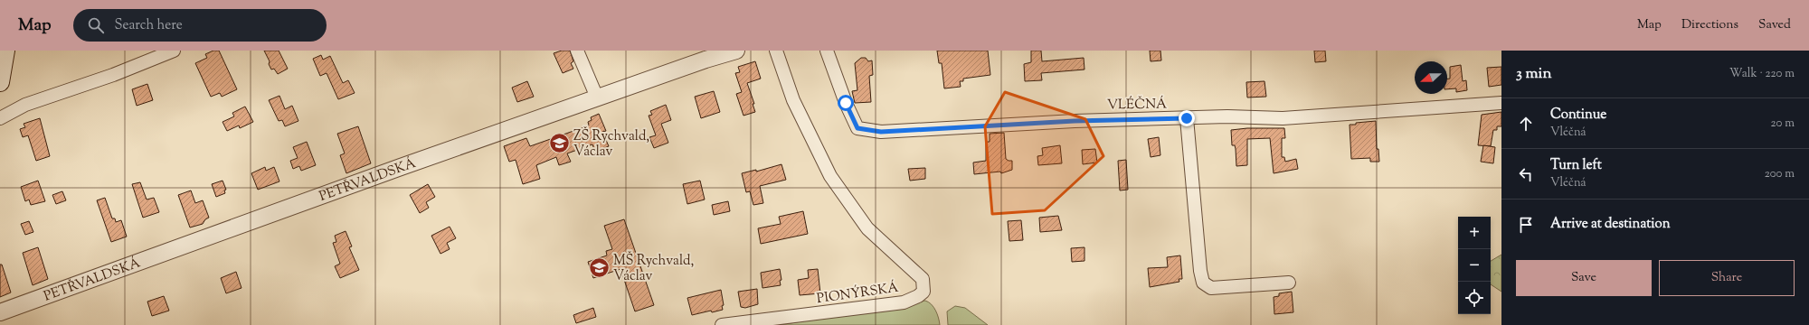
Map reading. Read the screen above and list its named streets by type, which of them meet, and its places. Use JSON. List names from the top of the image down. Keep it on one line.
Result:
{"streets":{"street":["VLÉČNÁ","PETŘVALDSKÁ","PIONÝRSKÁ"]},"places":{"school or university":["ZŠ Rychvald, Václav","MŠ Rychvald, Václav"]},"north":"left","page":{"header":"Map","search":"Search here","nav":["Map","Directions","Saved"],"heading":["3 min","Walk · 220 m"],"list":[["Continue","Vléčná","20 m"],["Turn left","Vléčná","200 m"],"Arrive at destination"],"map_buttons":["+","−"],"buttons":["Save","Share"]}}
